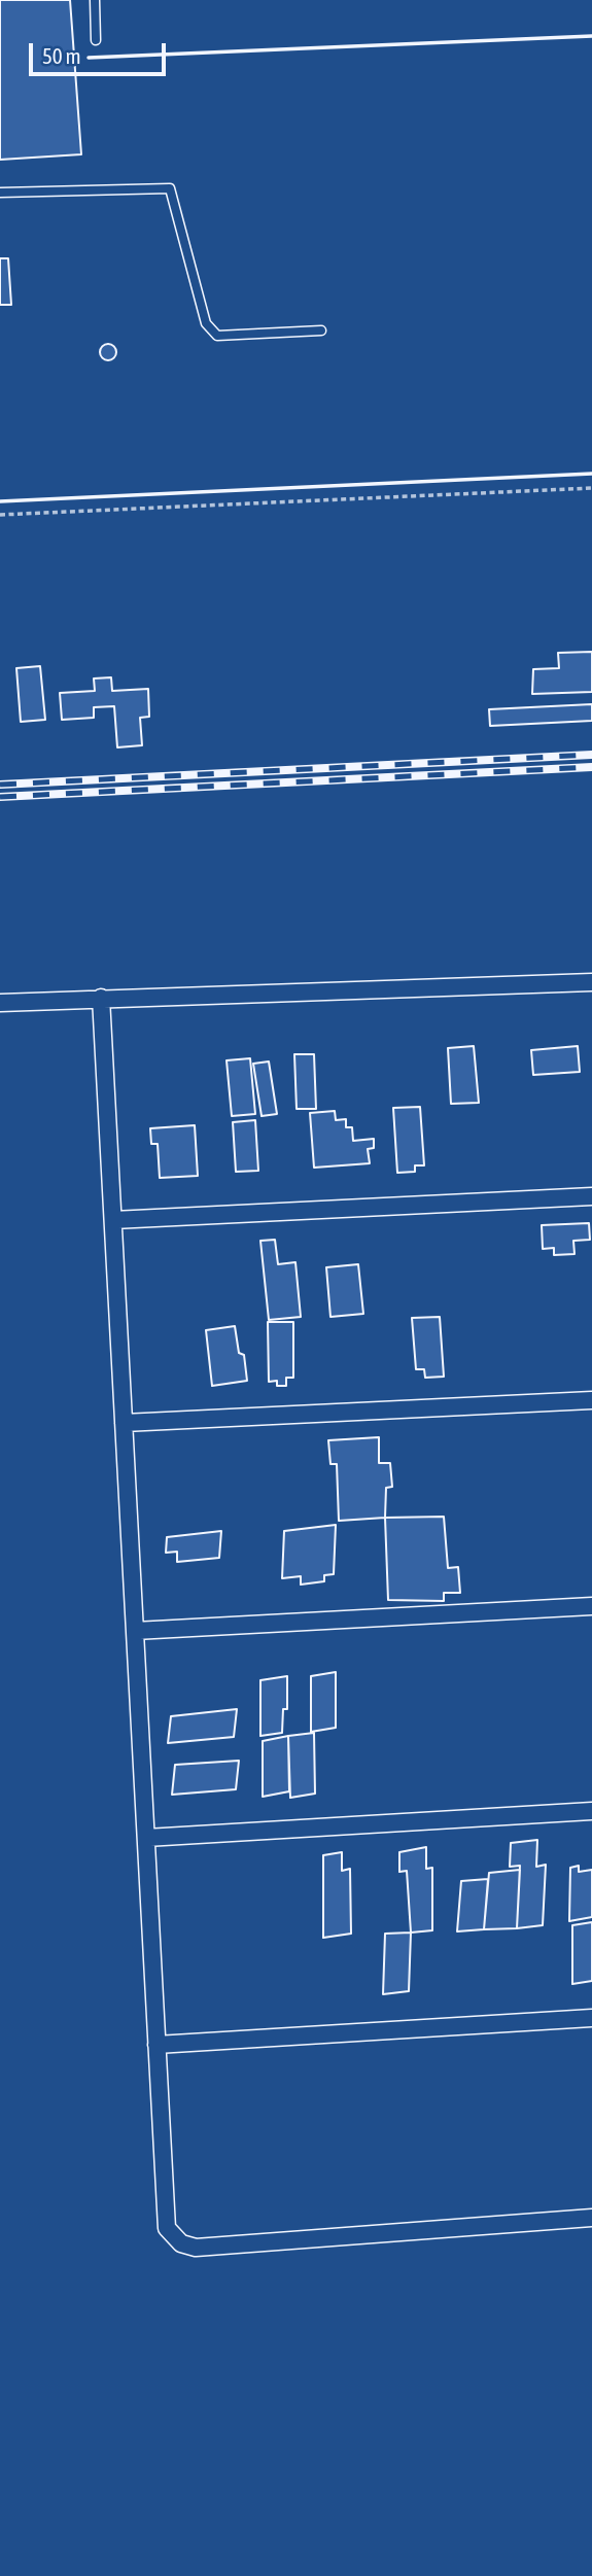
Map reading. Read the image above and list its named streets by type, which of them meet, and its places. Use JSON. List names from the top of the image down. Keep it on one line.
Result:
{"scale_bar":"50 m"}
